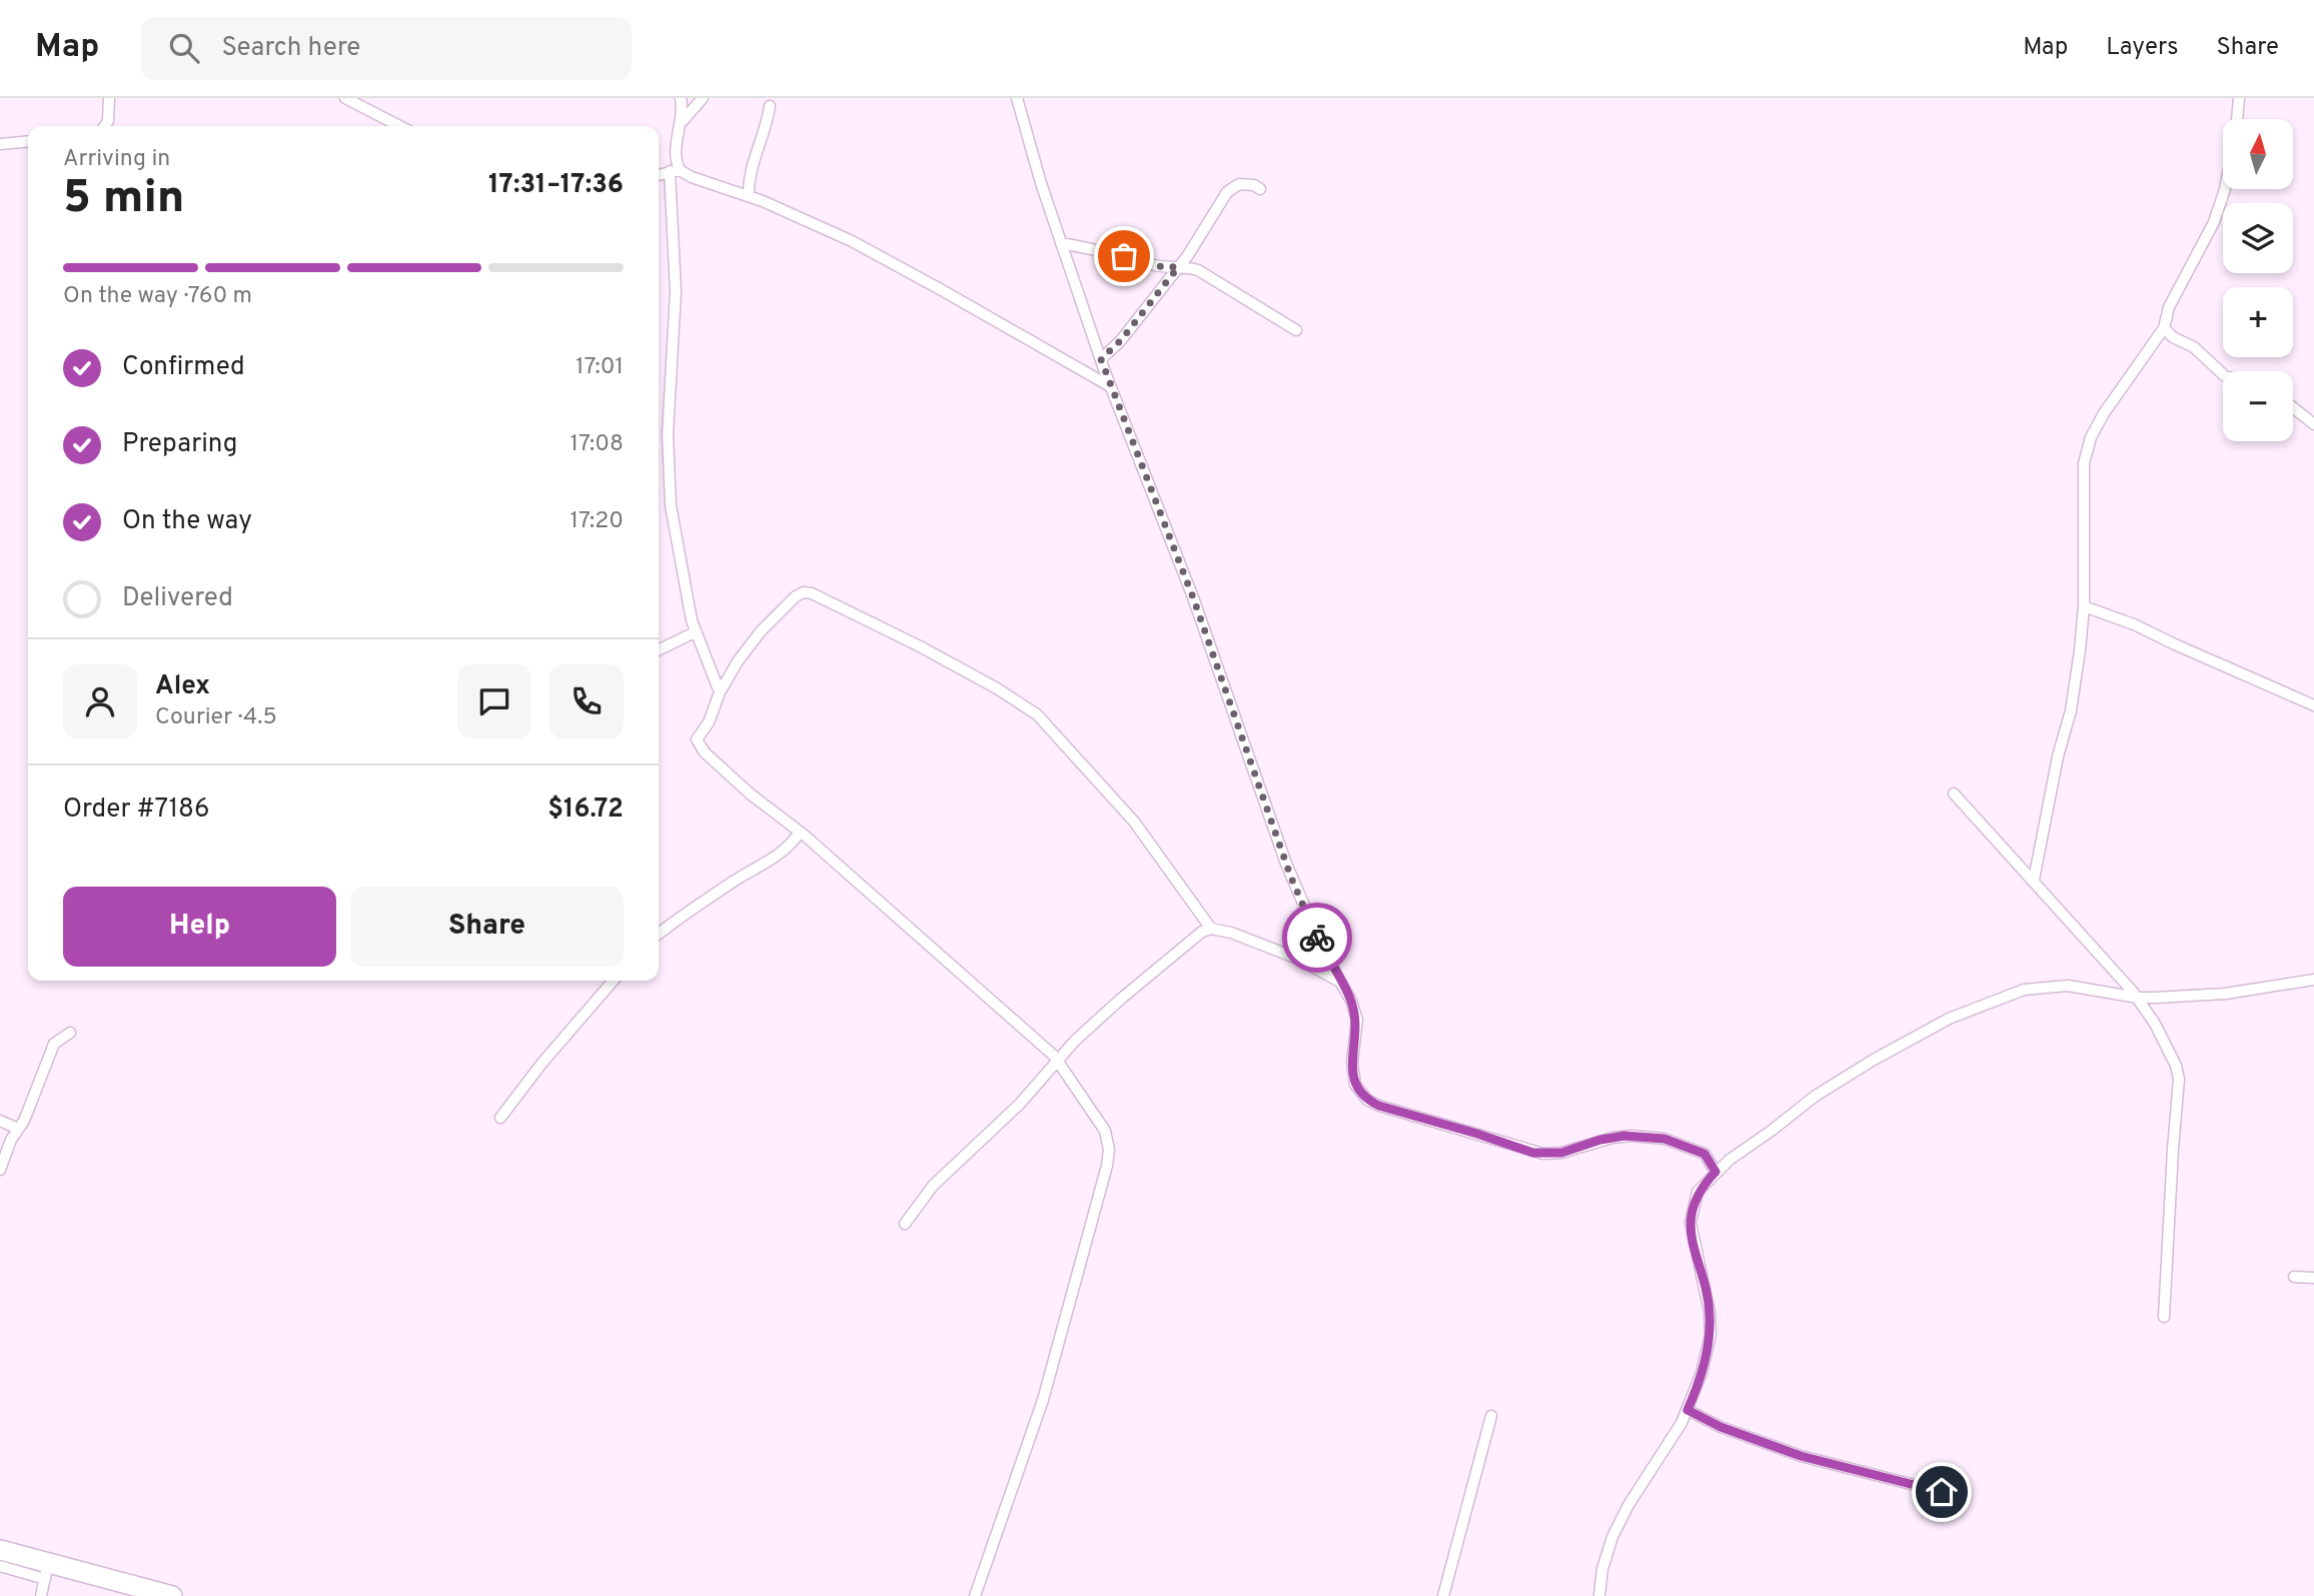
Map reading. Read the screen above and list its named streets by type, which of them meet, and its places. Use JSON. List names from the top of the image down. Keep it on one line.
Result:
{"north":"top","page":{"header":"Map","search":"Search here","nav":["Map","Layers","Share"],"map_buttons":["+","−"],"heading":["5 min","Arriving in","17:31–17:36"],"panel":["Alex","Courier · 4.5","Order #7186","$16.72"],"bar":"On the way · 760 m","list":[["Confirmed","17:01"],["Preparing","17:08"],["On the way","17:20"],"Delivered"],"buttons":["Help","Share"]}}
